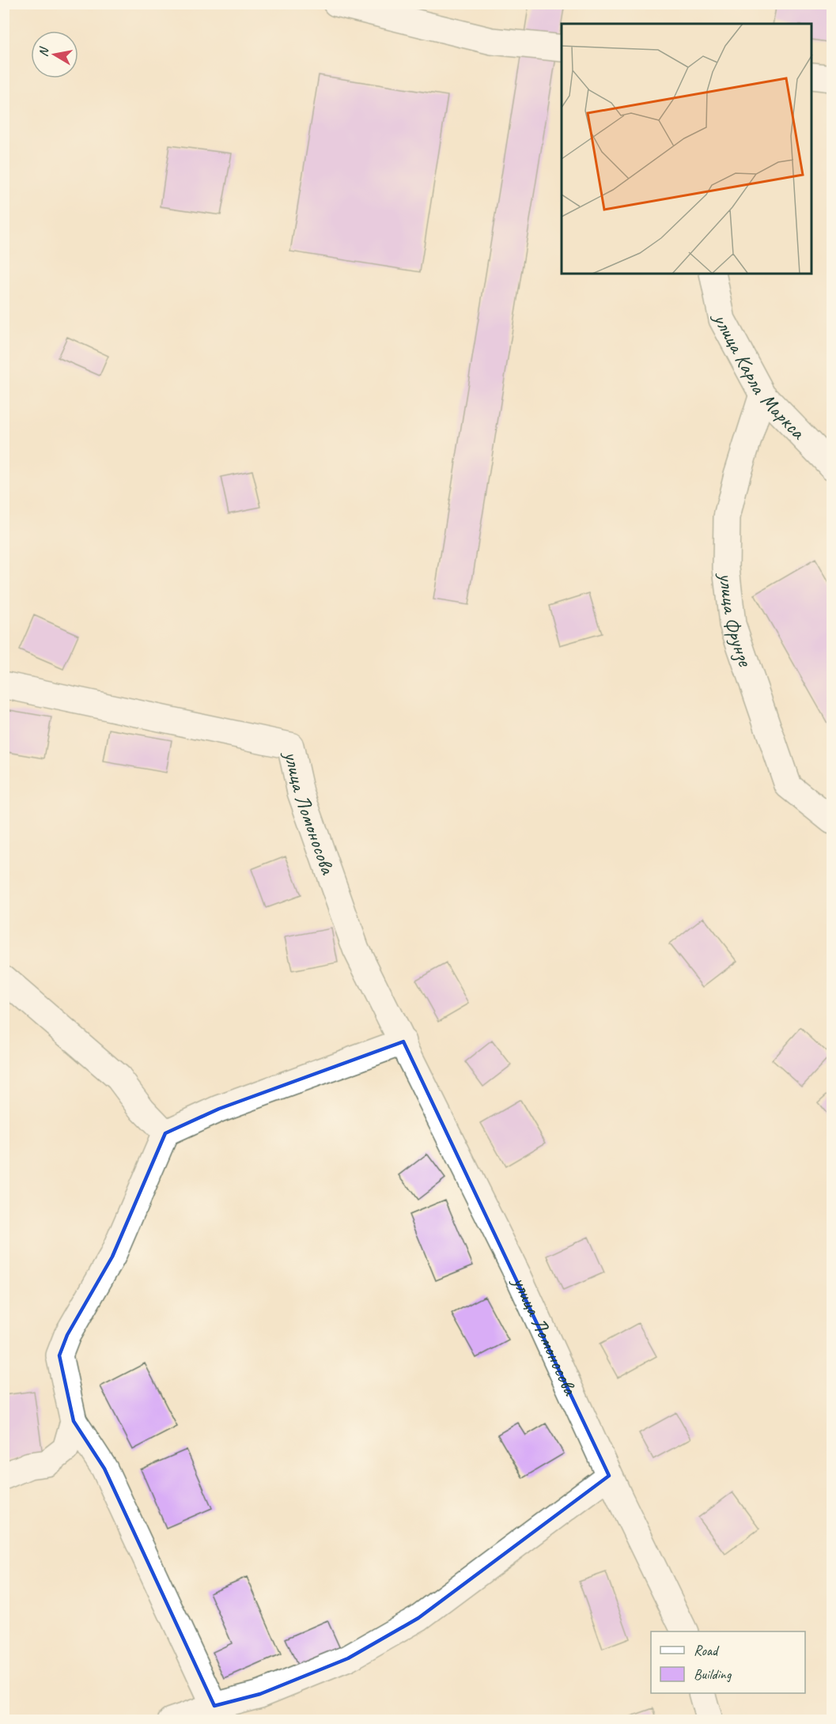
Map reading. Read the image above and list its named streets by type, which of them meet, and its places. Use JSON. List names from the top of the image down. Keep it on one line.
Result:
{"streets":{"street":["улица Карла Маркса","улица Фрунзе","улица Ломоносова"]},"crossings":[["улица Карла Маркса","улица Фрунзе"]],"legend":["Road","Building"],"north":"left"}
